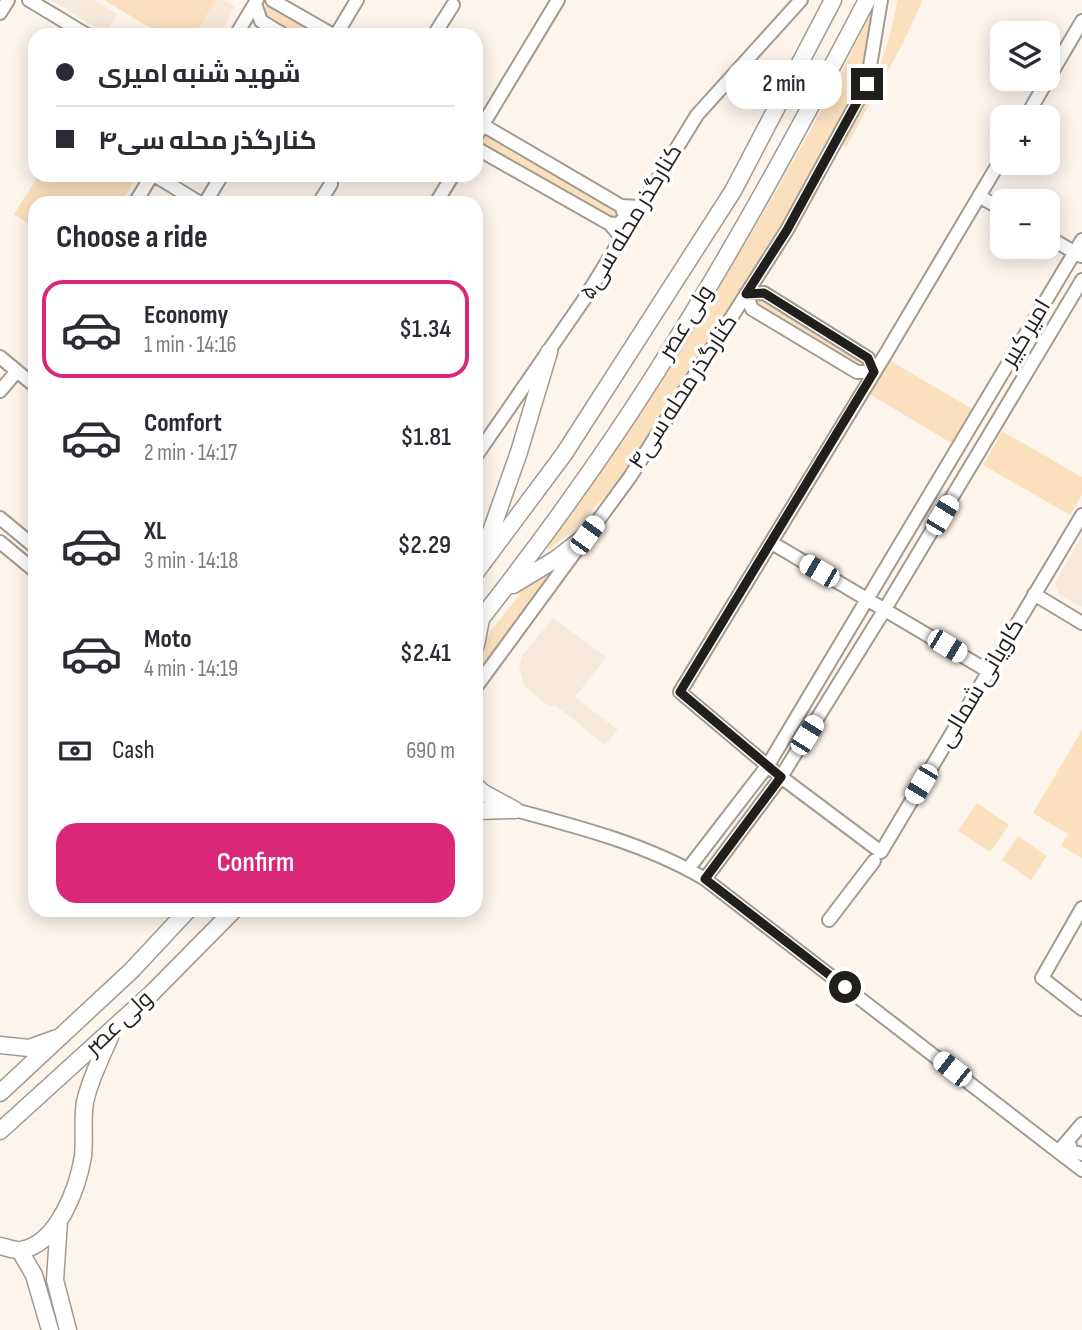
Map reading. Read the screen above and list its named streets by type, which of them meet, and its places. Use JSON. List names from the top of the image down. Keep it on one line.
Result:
{"streets":{"main road":["ولی عصر"],"street":["کنارگذر محله سی۵","امیر کبیر","کنارگذر محله سی۴","کاویانی شمالی"]},"page":{"map_buttons":["+","−"],"banner":["شهید شنبه امیری","کنارگذر محله سی۴"],"bubble":"2 min","heading":"Choose a ride","list":[{"name":"Economy","note":"1 min · 14:16","value":"$1.34"},{"name":"Comfort","note":"2 min · 14:17","value":"$1.81"},{"name":"XL","note":"3 min · 14:18","value":"$2.29"},{"name":"Moto","note":"4 min · 14:19","value":"$2.41"}],"pay":["Cash","690 m"],"buttons":"Confirm"}}
